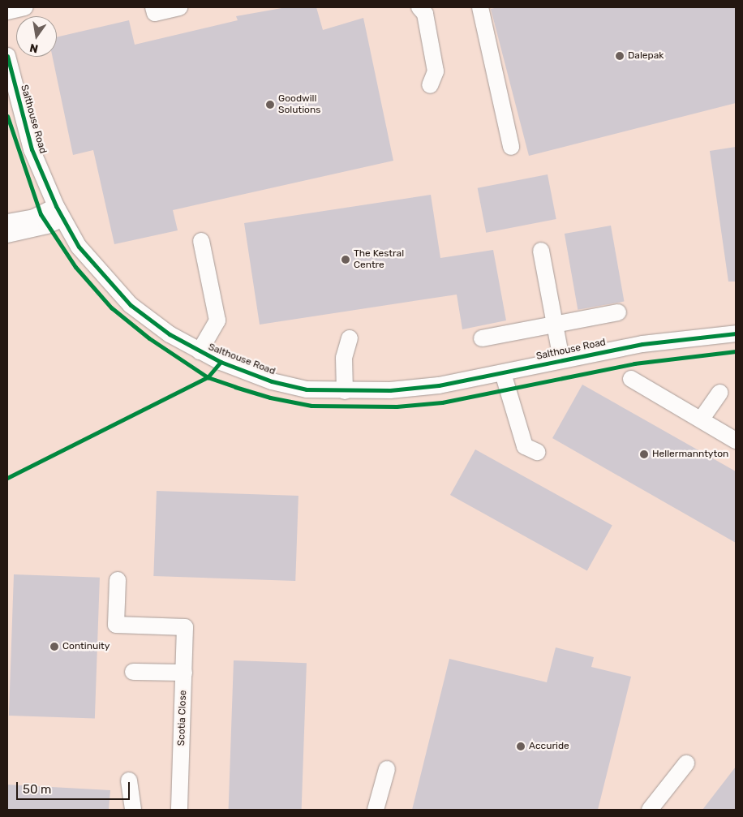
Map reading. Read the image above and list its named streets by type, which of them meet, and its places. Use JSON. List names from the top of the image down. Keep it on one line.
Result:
{"streets":{"street":["Salthouse Road","Scotia Close"]},"places":["Dalepak","Goodwill Solutions","The Kestral Centre","Hellermanntyton","Continuity","Accuride"],"scale_bar":"50 m","north":"bottom"}
